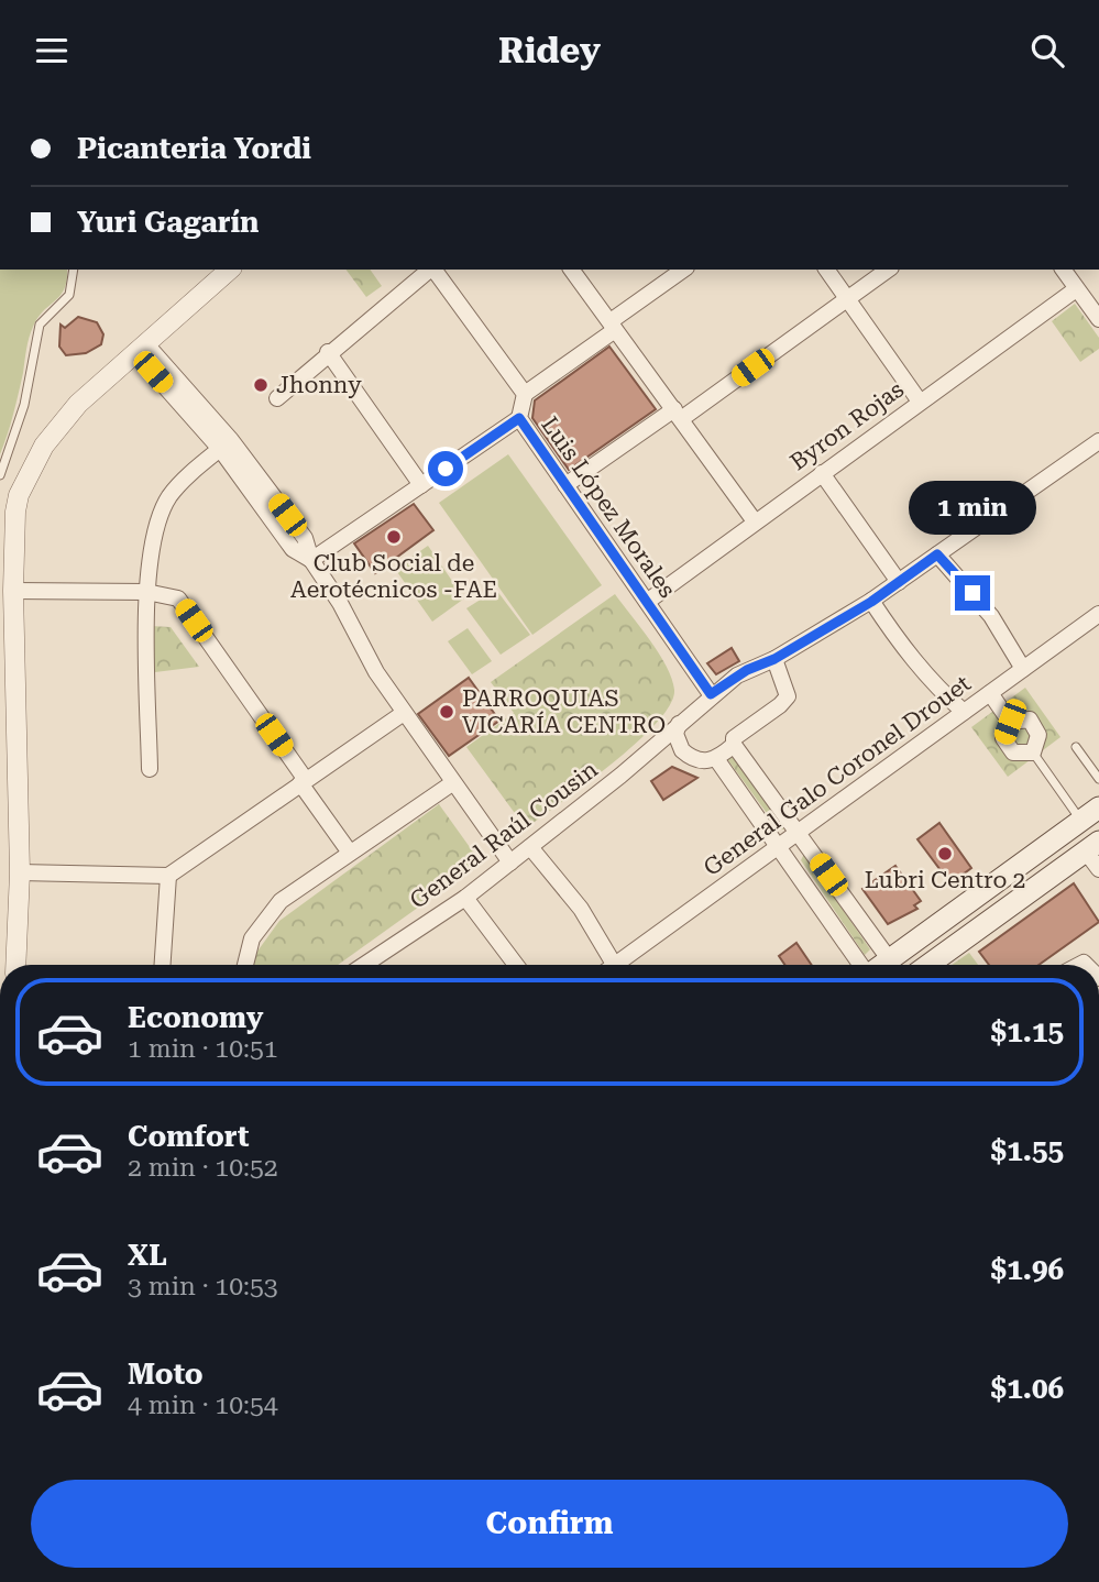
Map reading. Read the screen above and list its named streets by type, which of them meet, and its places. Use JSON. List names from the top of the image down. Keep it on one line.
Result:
{"streets":{"street":["Byron Rojas","Luis López Morales","General Galo Coronel Drouet","General Raúl Cousin"]},"crossings":[["Byron Rojas","Luis López Morales"],["Luis López Morales","General Raúl Cousin"]],"places":["Jhonny","Club Social de Aerotécnicos -FAE","PARROQUIAS VICARÍA CENTRO","Lubri Centro 2"],"page":{"header":"Ridey","banner":["Picanteria Yordi","Yuri Gagarín"],"bubble":"1 min","list":[{"name":"Economy","note":"1 min · 10:51","value":"$1.15"},{"name":"Comfort","note":"2 min · 10:52","value":"$1.55"},{"name":"XL","note":"3 min · 10:53","value":"$1.96"},{"name":"Moto","note":"4 min · 10:54","value":"$1.06"}],"buttons":"Confirm"}}
